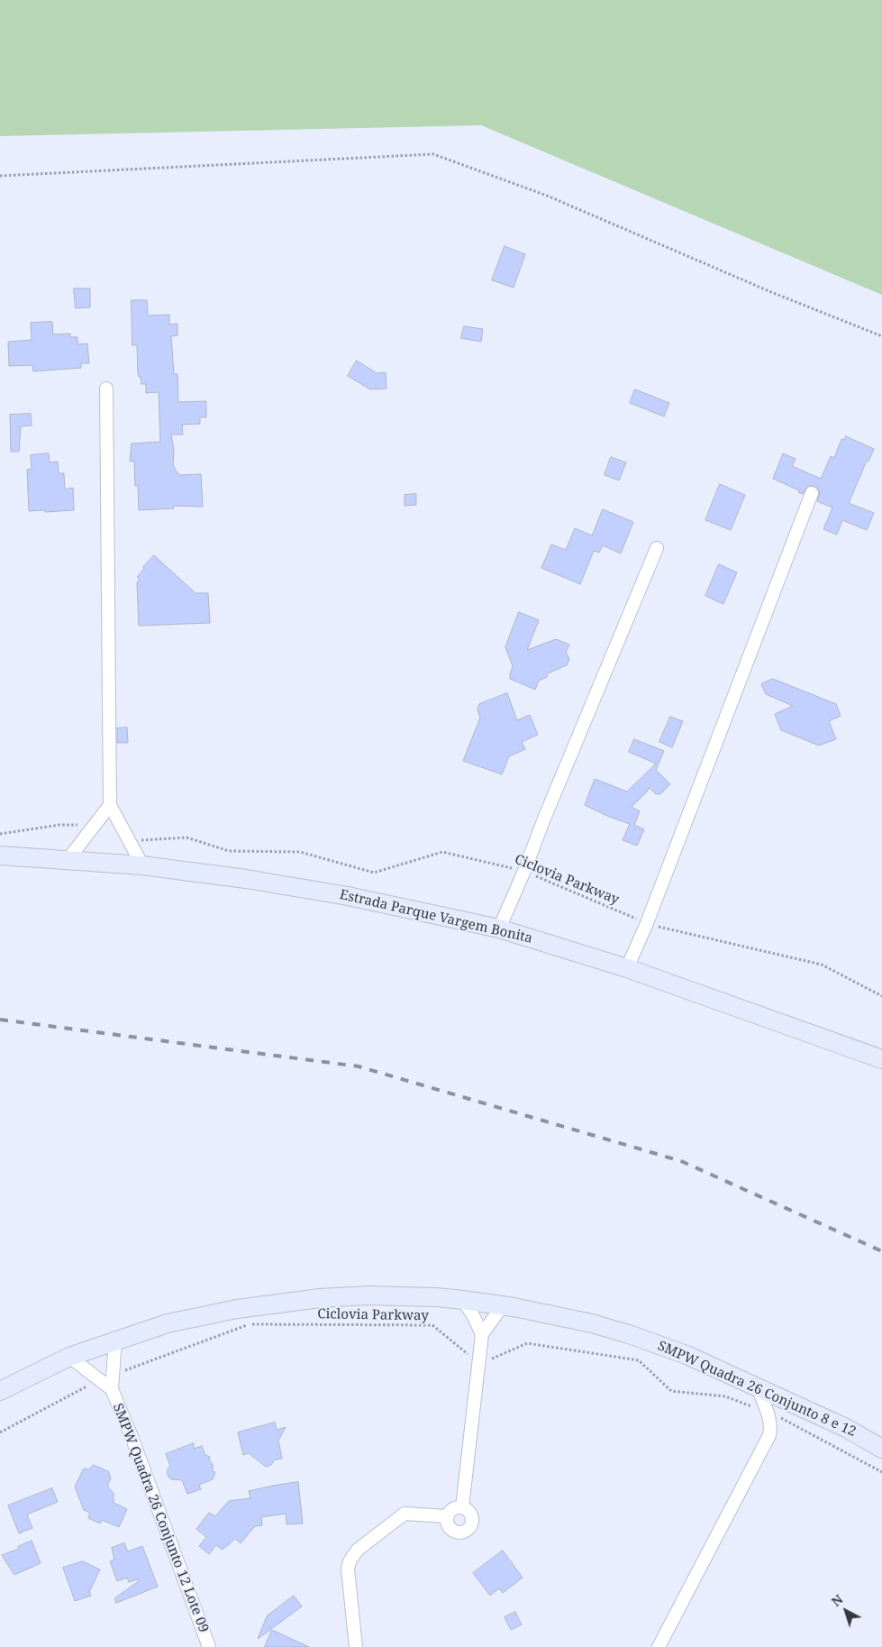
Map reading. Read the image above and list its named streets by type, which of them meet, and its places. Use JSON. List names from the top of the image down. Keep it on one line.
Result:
{"streets":{"street":["Estrada Parque Vargem Bonita","SMPW Quadra 26 Conjunto 8 e 12","SMPW Quadra 26 Conjunto 12 Lote 09"],"path":["Ciclovia Parkway"]},"crossings":[["Ciclovia Parkway","SMPW Quadra 26 Conjunto 12 Lote 09"],["SMPW Quadra 26 Conjunto 8 e 12","SMPW Quadra 26 Conjunto 12 Lote 09"]],"north":"top left"}
